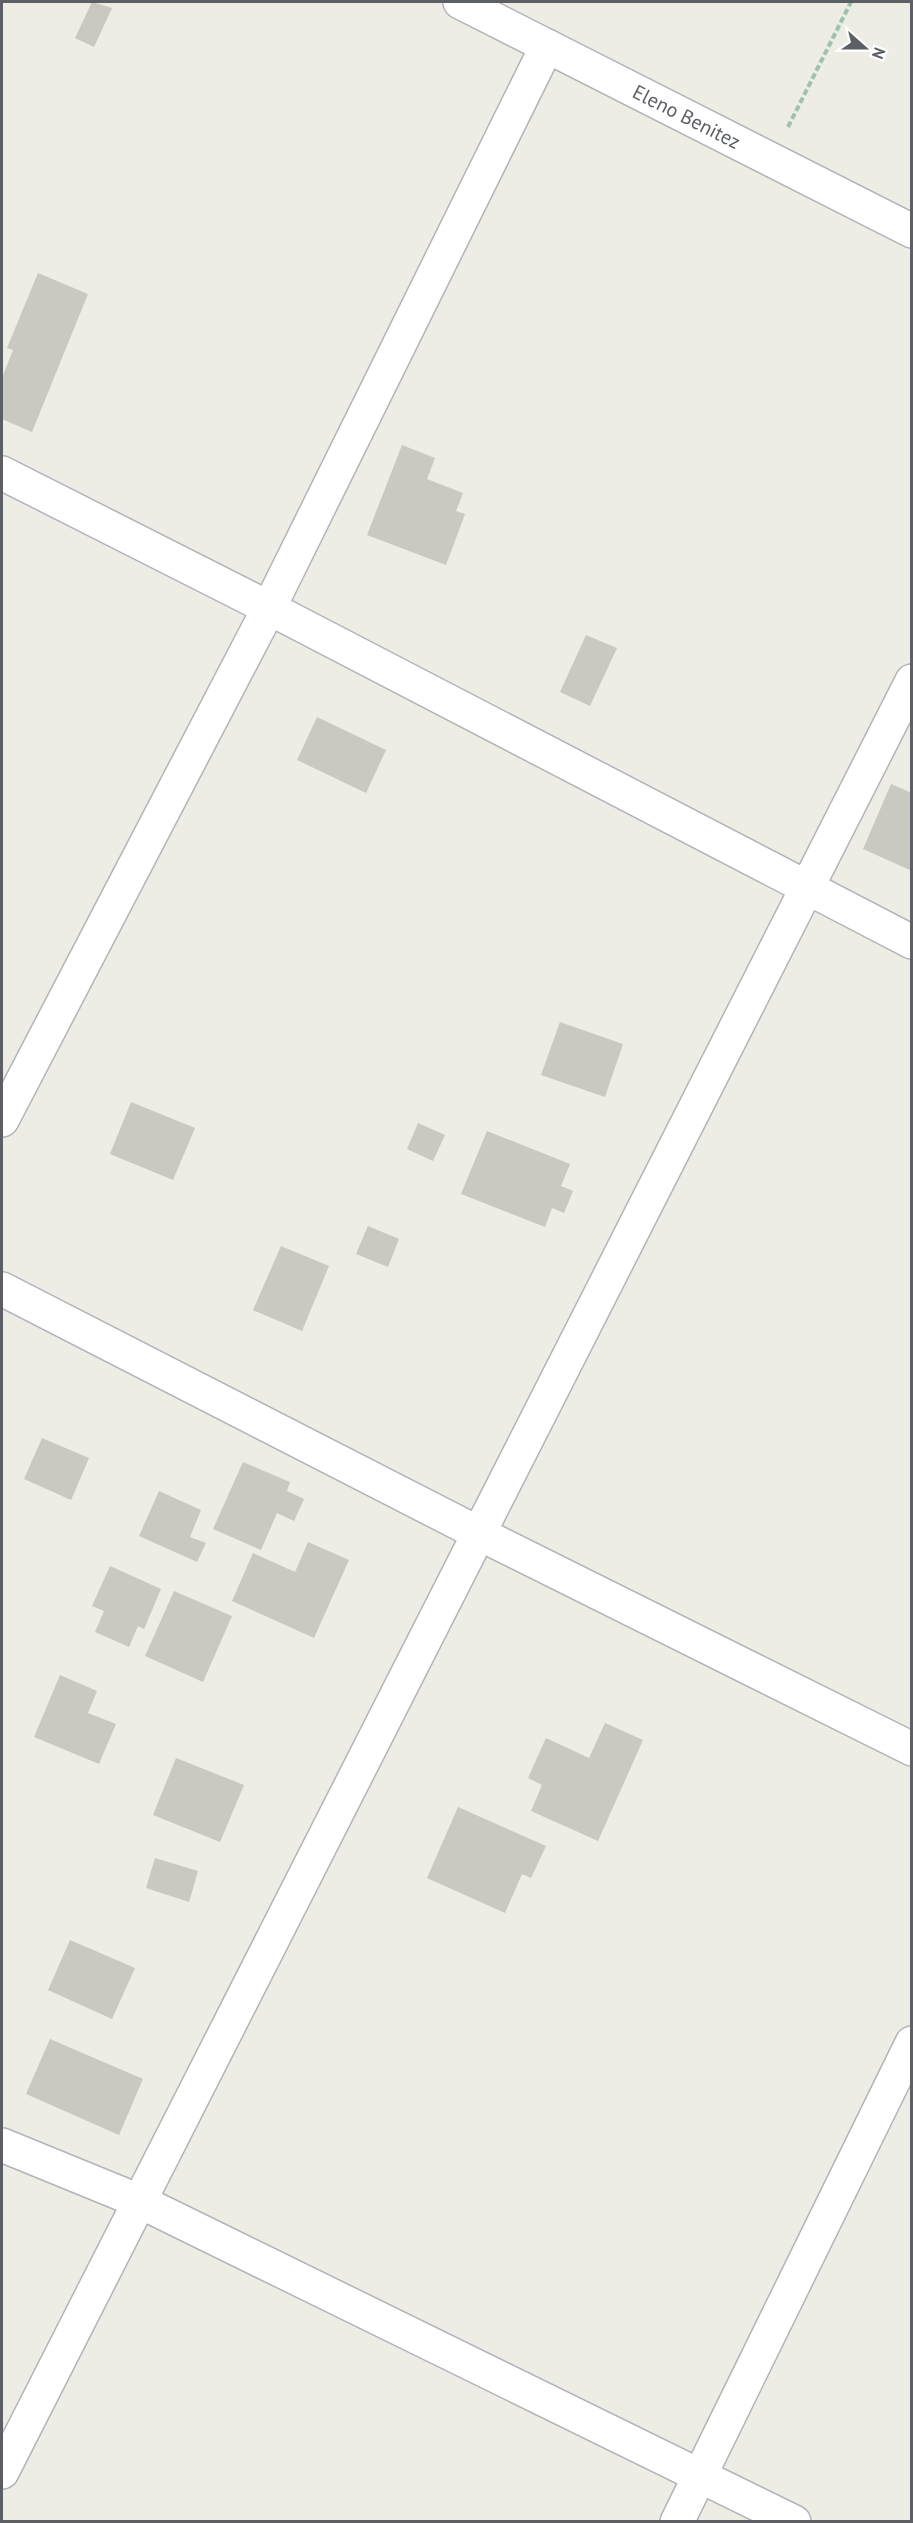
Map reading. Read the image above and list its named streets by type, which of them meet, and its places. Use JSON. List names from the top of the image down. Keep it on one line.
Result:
{"streets":{"street":["Eleno Benitez"]},"north":"right"}
